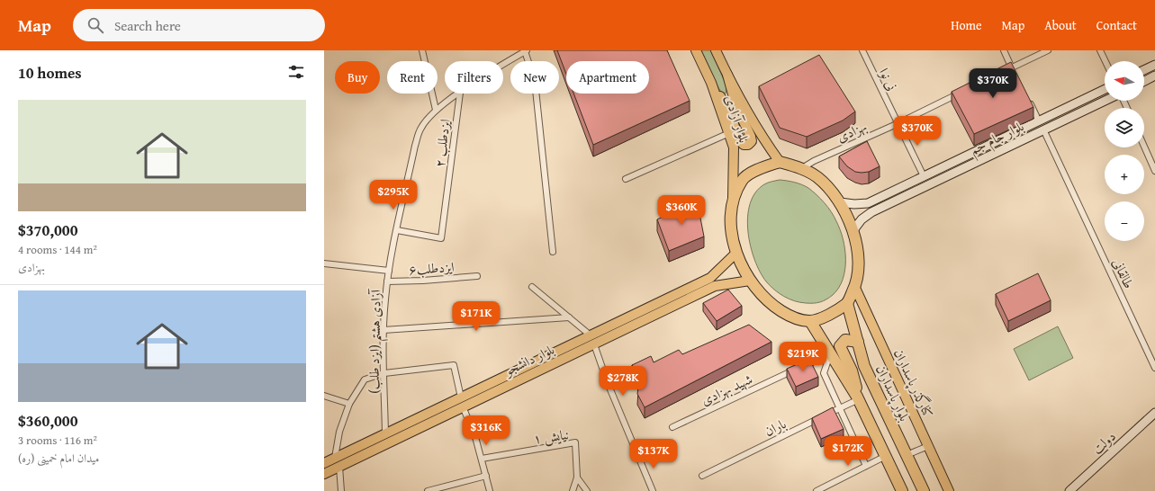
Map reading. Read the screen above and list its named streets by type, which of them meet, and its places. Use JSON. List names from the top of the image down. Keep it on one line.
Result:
{"streets":{"highway":["بلوار پاسداران"],"main road":["بلوار آزادی","بلوار جام جم","بلوار دانشجو","کنارگذر پاسداران","دولت"],"street":["نی نوا","بهزادی","ایزدطلب ۲","ایزدطلب۶","طالقانی","آزادی هشتم (ایزد طلب)","شهید بهزادی","باران","نیایش ۱"]},"crossings":[["نی نوا","بهزادی"],["نی نوا","بلوار جام جم"],["بلوار جام جم","طالقانی"],["ایزدطلب ۲","آزادی هشتم (ایزد طلب)"],["ایزدطلب۶","آزادی هشتم (ایزد طلب)"],["آزادی هشتم (ایزد طلب)","بلوار دانشجو"]],"north":"left","page":{"header":"Map","search":"Search here","nav":["Home","Map","About","Contact"],"heading":"10 homes","map_buttons":["+","−"],"chip":["Buy","Rent","Filters","New","Apartment"],"price":["$370K","$370K","$295K","$360K","$171K","$219K","$278K","$316K","$172K","$137K"],"list":[{"name":"$370,000","note":"4 rooms · 144 m² · بهزادی"},{"name":"$360,000","note":"3 rooms · 116 m² · میدان امام خمینی (ره)"}]}}
